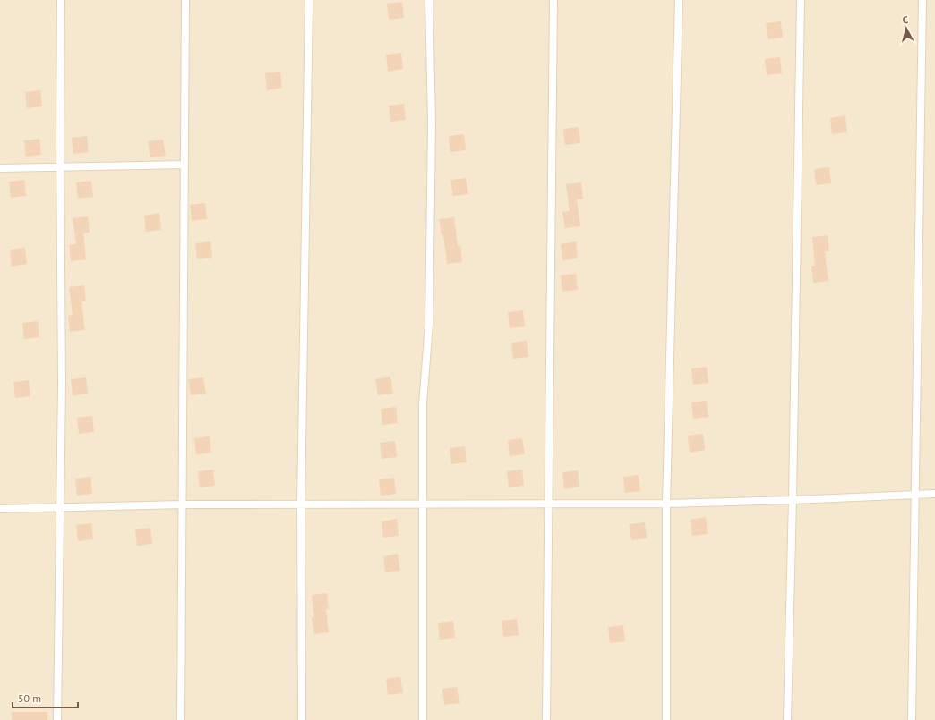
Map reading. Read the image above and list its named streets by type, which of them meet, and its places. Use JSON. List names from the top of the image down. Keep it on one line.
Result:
{"scale_bar":"50 m","north":"top"}
